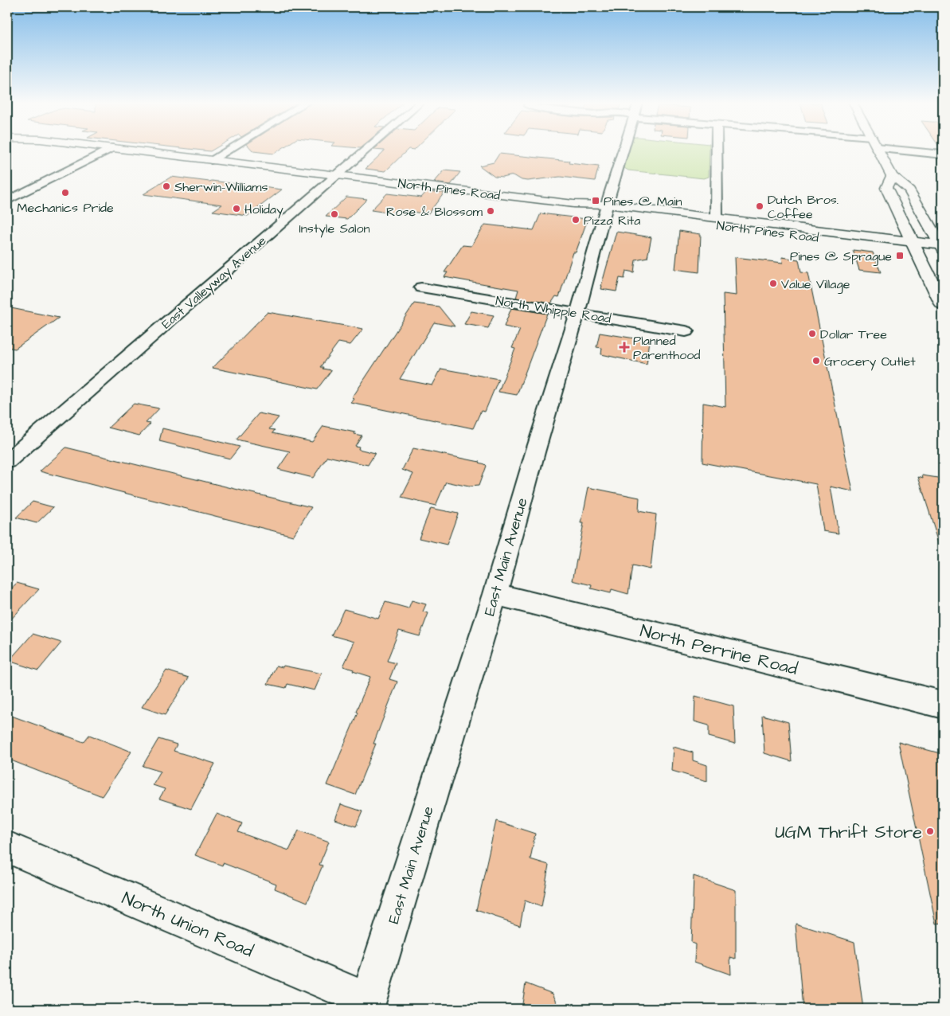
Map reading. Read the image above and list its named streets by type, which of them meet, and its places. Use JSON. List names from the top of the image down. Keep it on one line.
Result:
{"streets":{"main road":["North Pines Road"],"street":["East Valleyway Avenue","North Whipple Road","East Main Avenue","North Perrine Road","North Union Road"]},"crossings":[["North Pines Road","East Valleyway Avenue"],["North Pines Road","East Main Avenue"],["North Whipple Road","East Main Avenue"],["East Main Avenue","North Perrine Road"],["East Main Avenue","North Union Road"]],"places":{"other":["Sherwin-Williams","Mechanics Pride","Dutch Bros. Coffee","Holiday","Rose & Blossom","Instyle Salon","Pizza Rita","Value Village","Dollar Tree","Grocery Outlet","UGM Thrift Store"],"transit":["Pines @ Main","Pines @ Sprague"],"health":["Planned Parenthood"]}}
